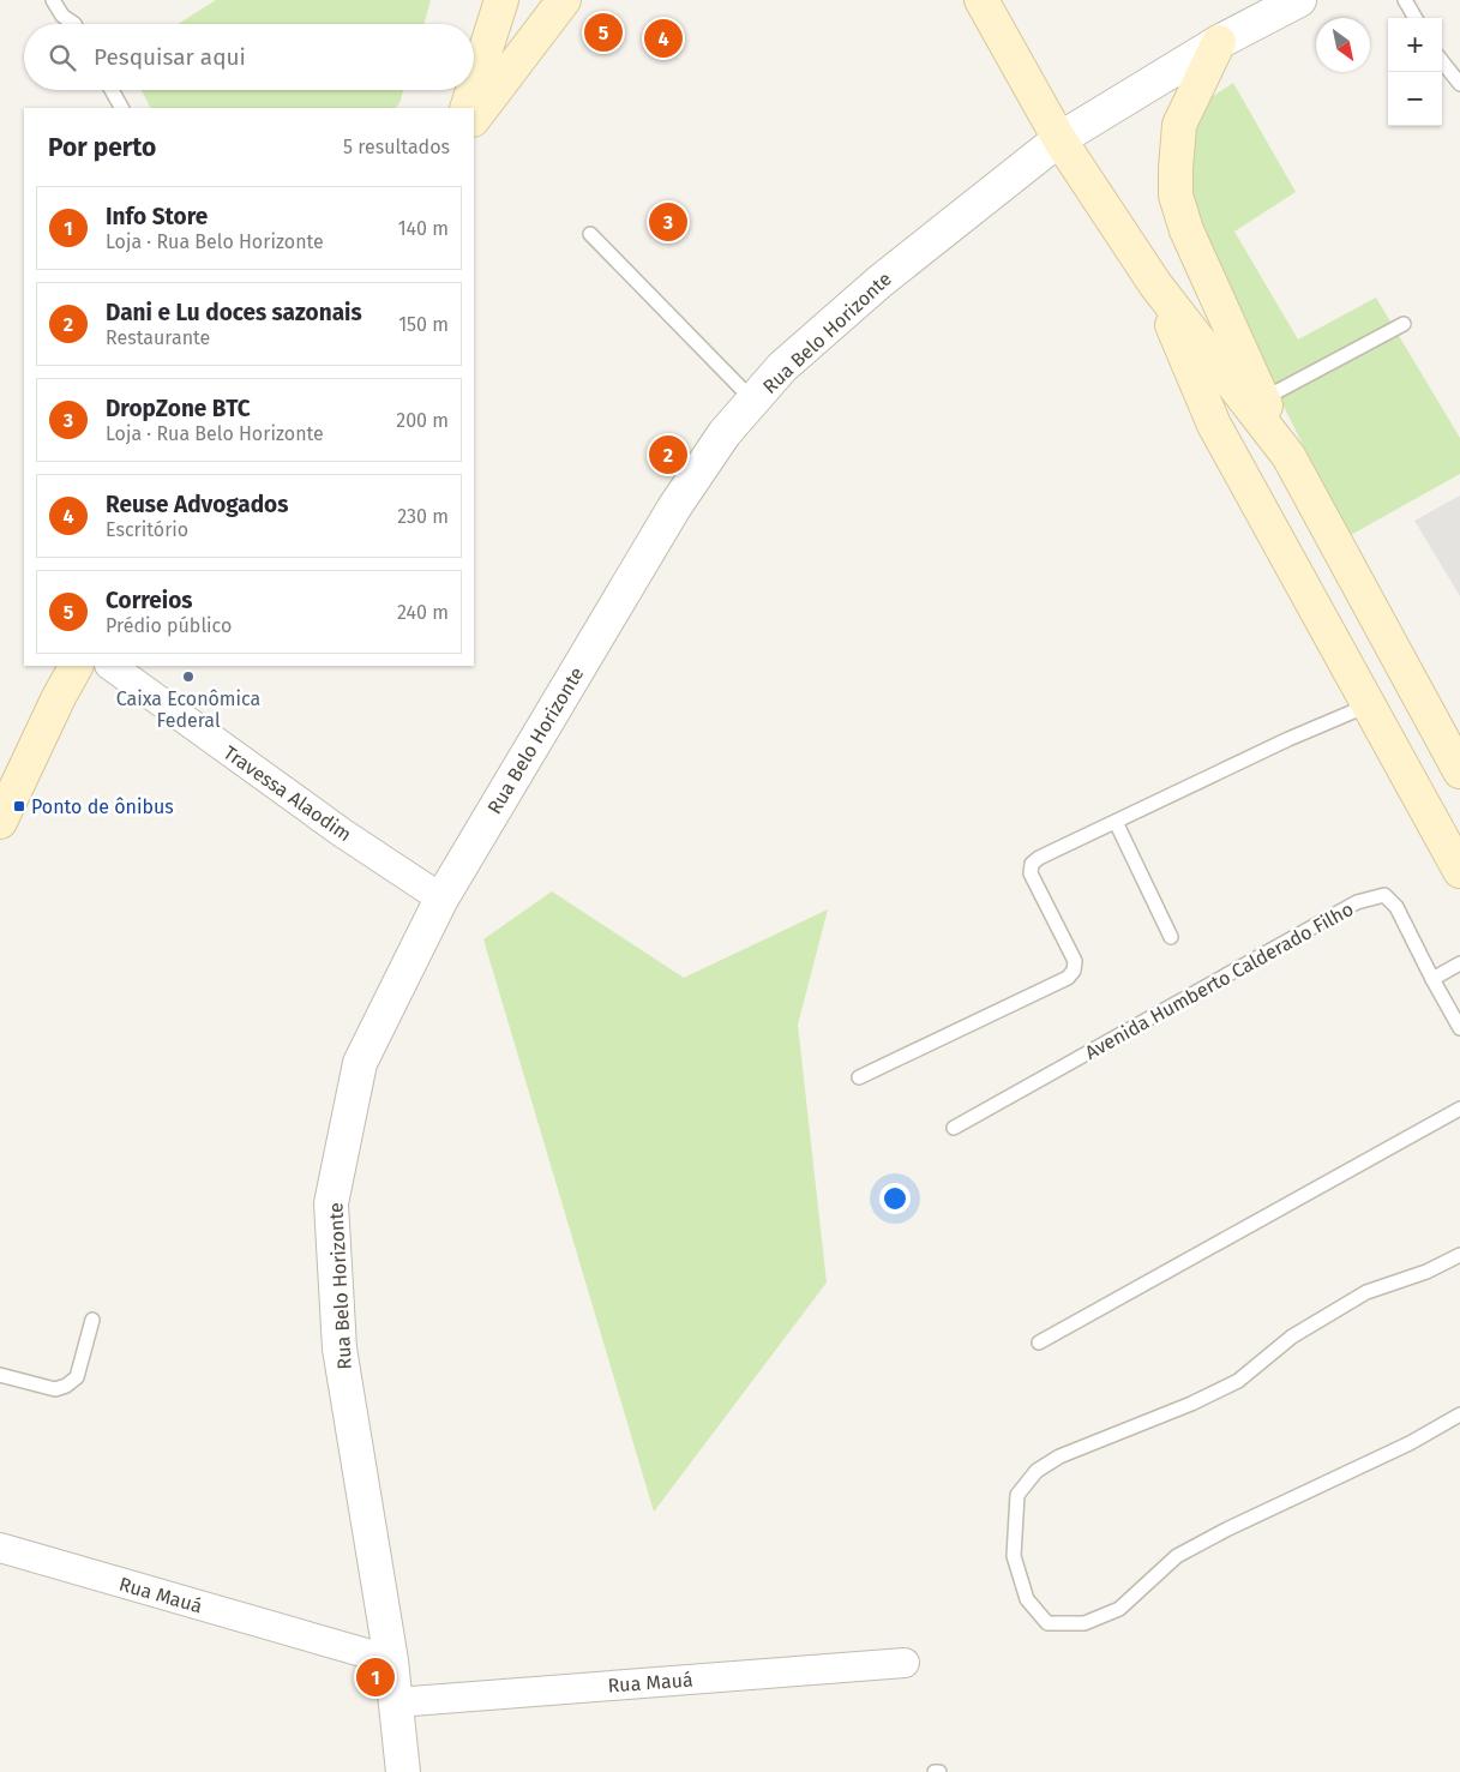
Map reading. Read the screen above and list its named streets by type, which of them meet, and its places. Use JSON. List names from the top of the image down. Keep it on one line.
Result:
{"streets":{"street":["Rua Belo Horizonte","Travessa Alaodim","Rua Mauá"],"lane":["Avenida Humberto Calderado Filho"]},"crossings":[["Rua Belo Horizonte","Travessa Alaodim"],["Rua Belo Horizonte","Rua Mauá"]],"places":{"other":["Caixa Econômica Federal"],"transit":["Ponto de ônibus"]},"north":"bottom right","page":{"pins":["5","4","3","2","1"],"map_buttons":["+","−"],"search":"Pesquisar aqui","heading":["Por perto","5 resultados"],"list":[{"mark":"1","name":"Info Store","note":"Loja · Rua Belo Horizonte","value":"140 m"},{"mark":"2","name":"Dani e Lu doces sazonais","note":"Restaurante","value":"150 m"},{"mark":"3","name":"DropZone BTC","note":"Loja · Rua Belo Horizonte","value":"200 m"},{"mark":"4","name":"Reuse Advogados","note":"Escritório","value":"230 m"},{"mark":"5","name":"Correios","note":"Prédio público","value":"240 m"}]}}
